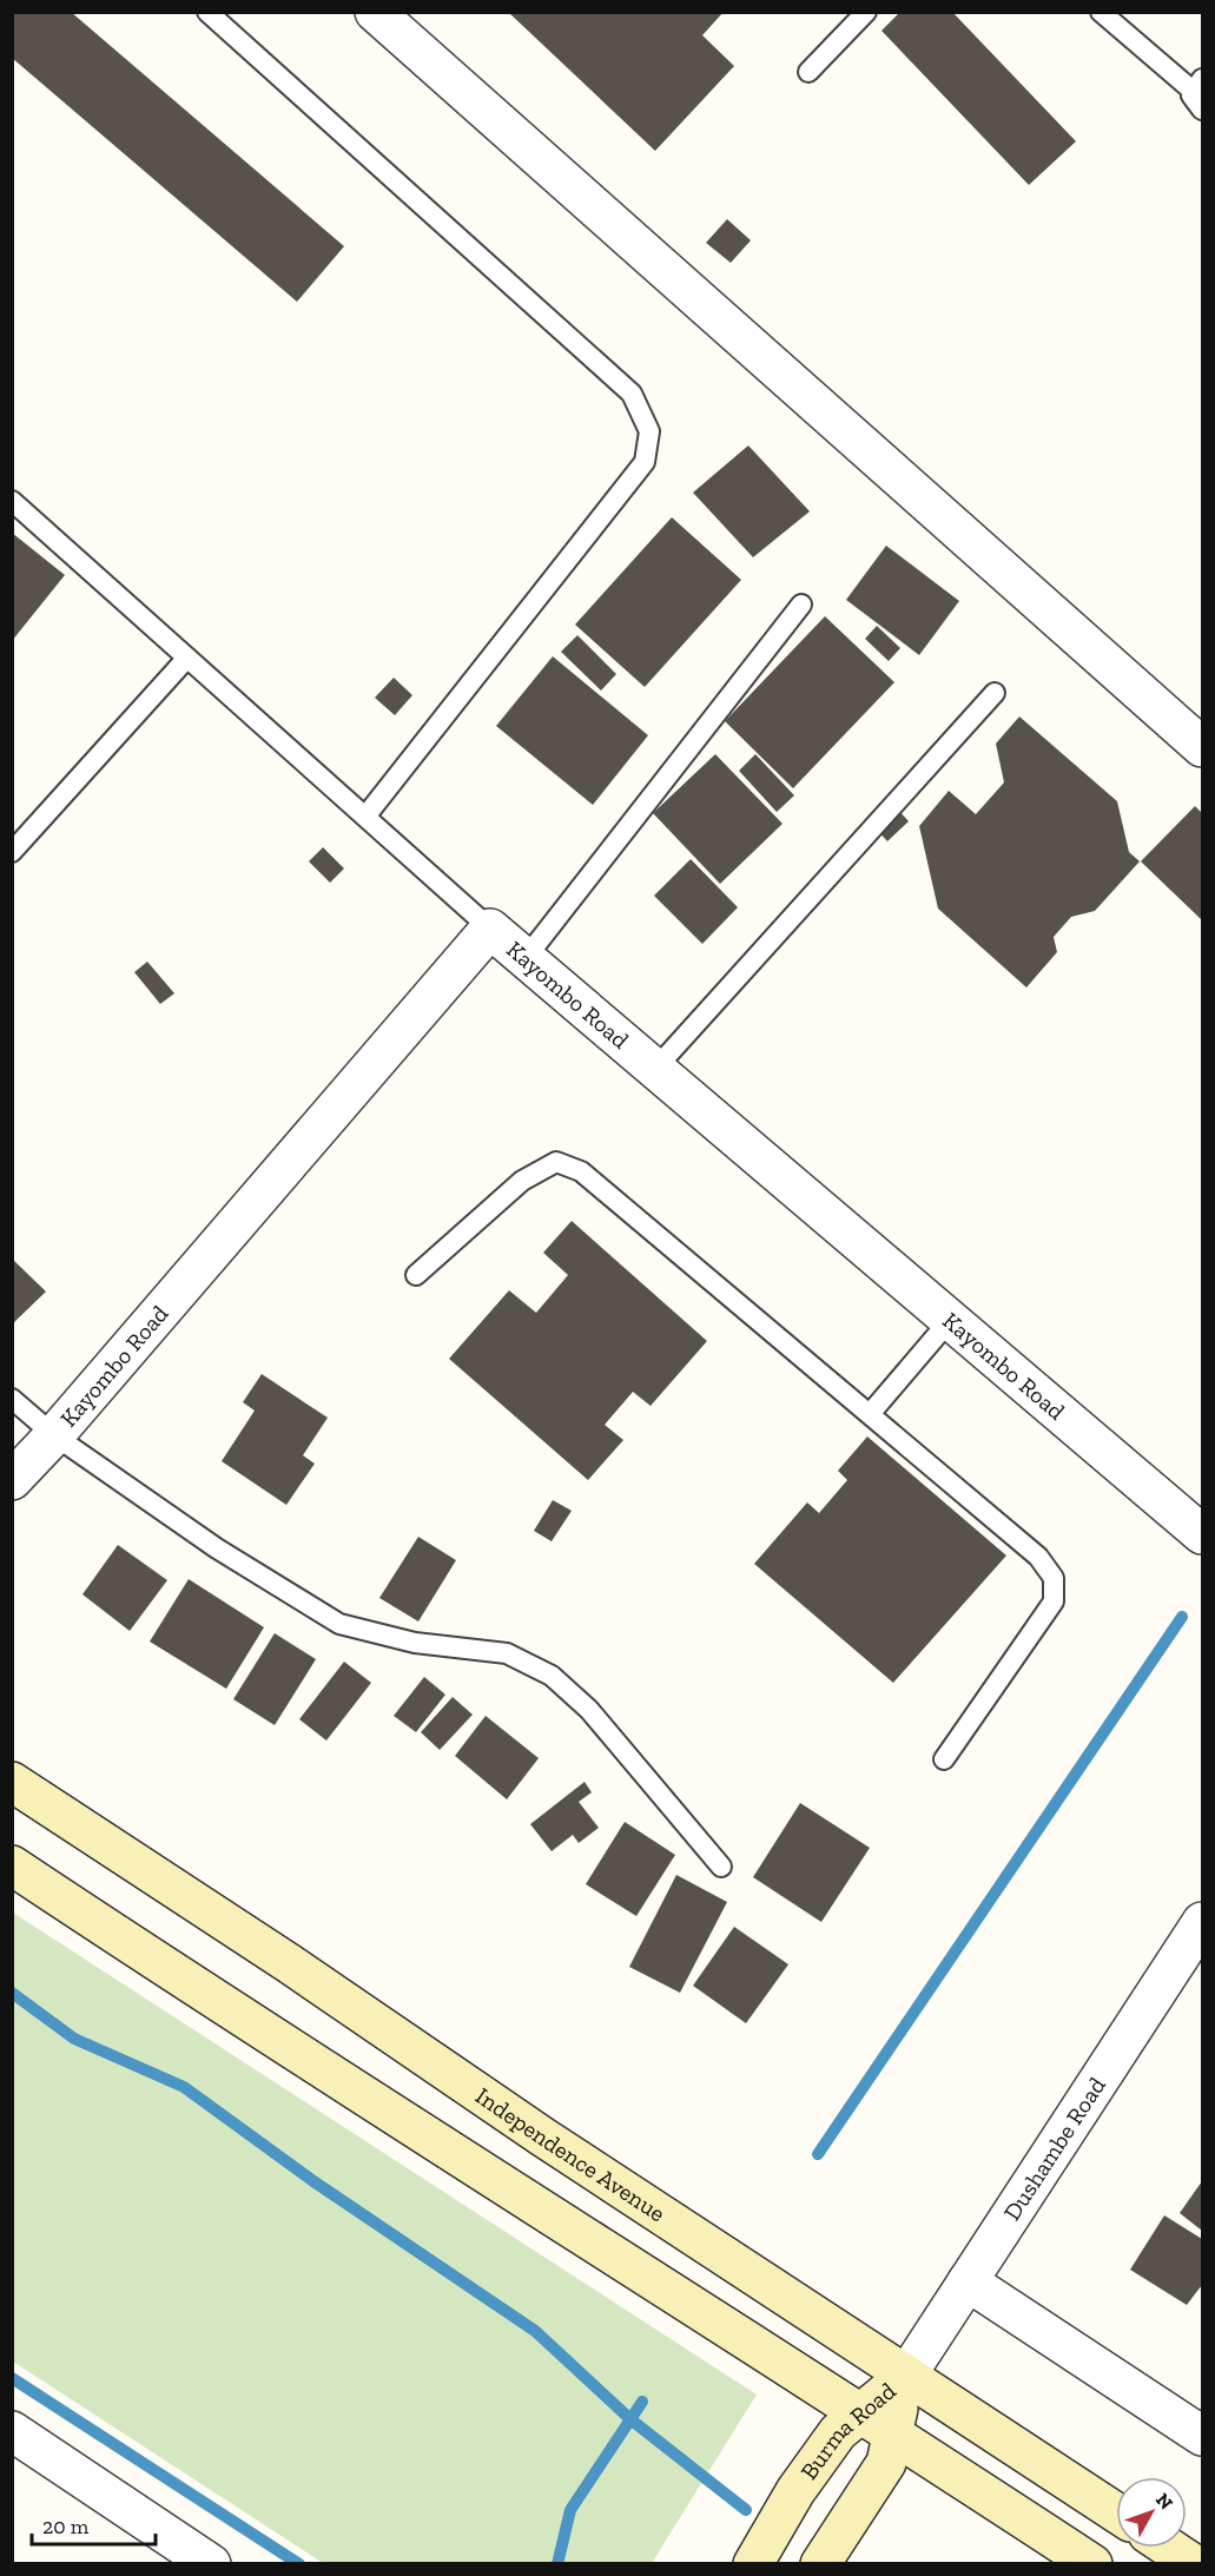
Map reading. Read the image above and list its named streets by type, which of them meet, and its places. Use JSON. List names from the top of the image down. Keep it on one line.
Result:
{"streets":{"main road":["Independence Avenue","Burma Road"],"street":["Kayombo Road","Dushambe Road"]},"crossings":[["Dushambe Road","Independence Avenue"],["Dushambe Road","Burma Road"],["Independence Avenue","Burma Road"]],"scale_bar":"20 m","north":"top right"}
